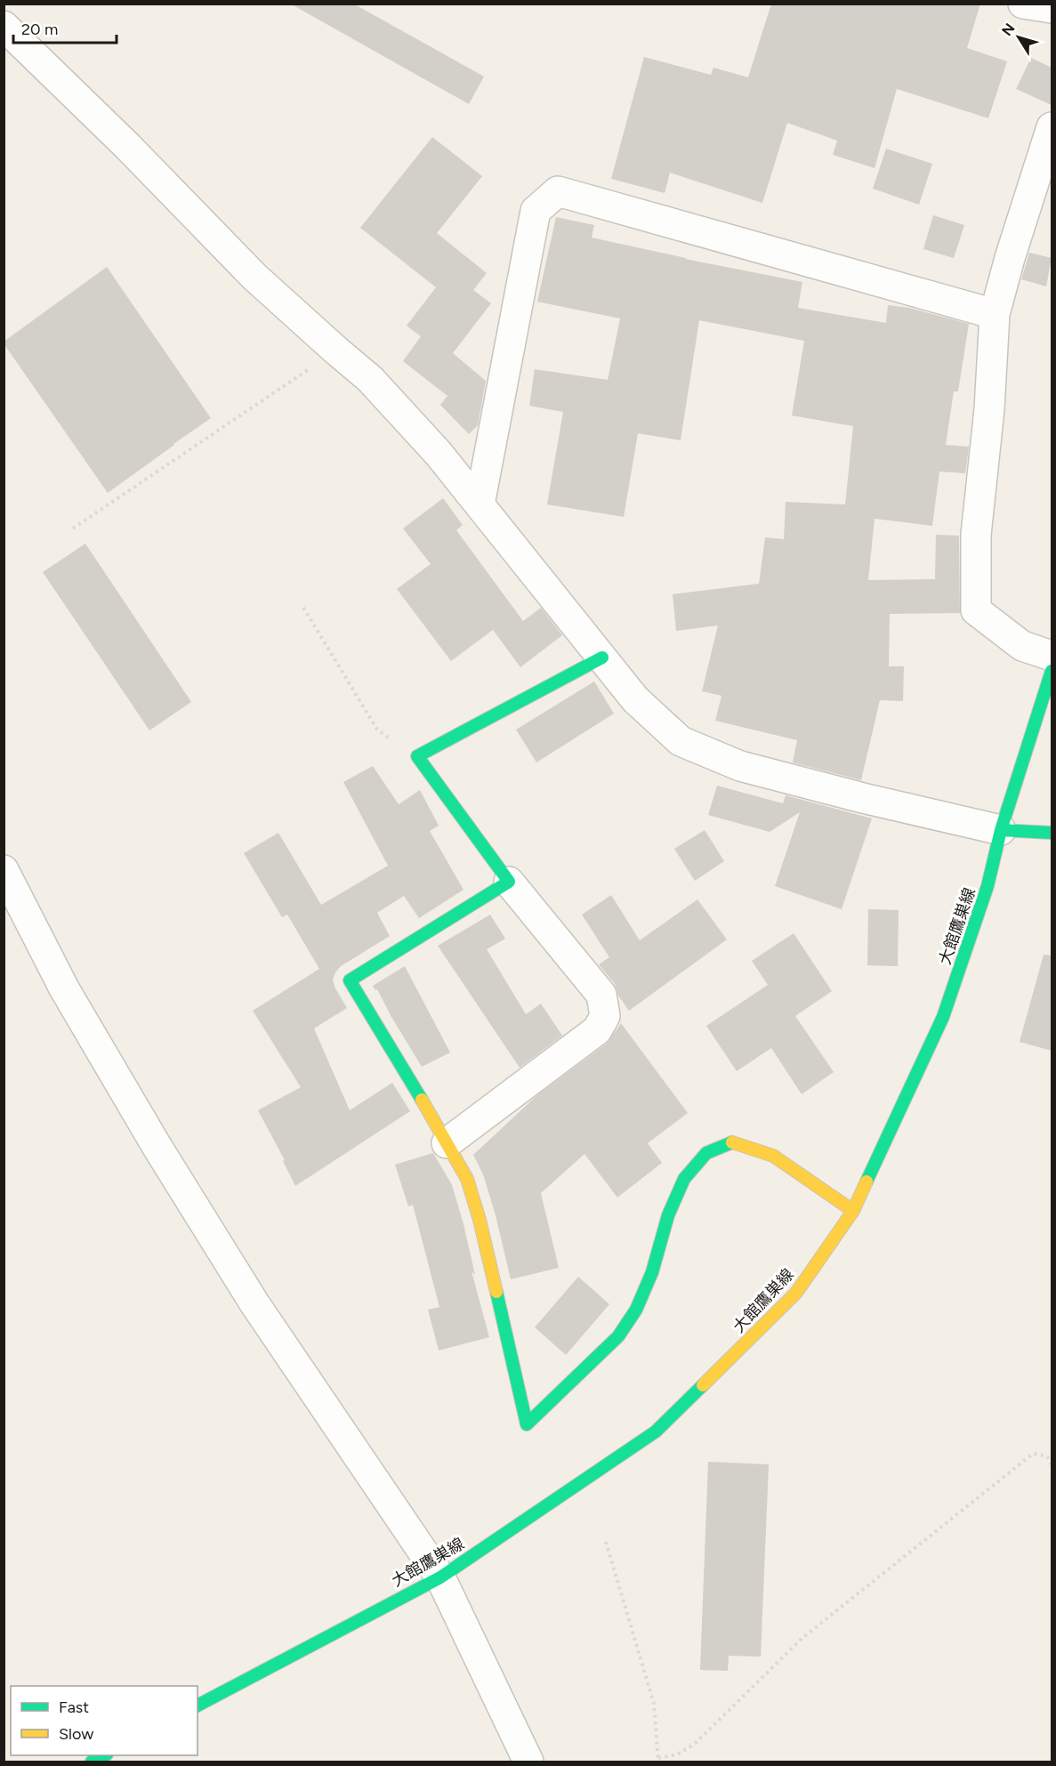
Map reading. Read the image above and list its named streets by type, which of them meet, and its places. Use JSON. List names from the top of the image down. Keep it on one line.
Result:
{"streets":{"street":["大館鷹巣線"]},"legend":["Fast","Slow"],"scale_bar":"20 m","north":"top left"}
